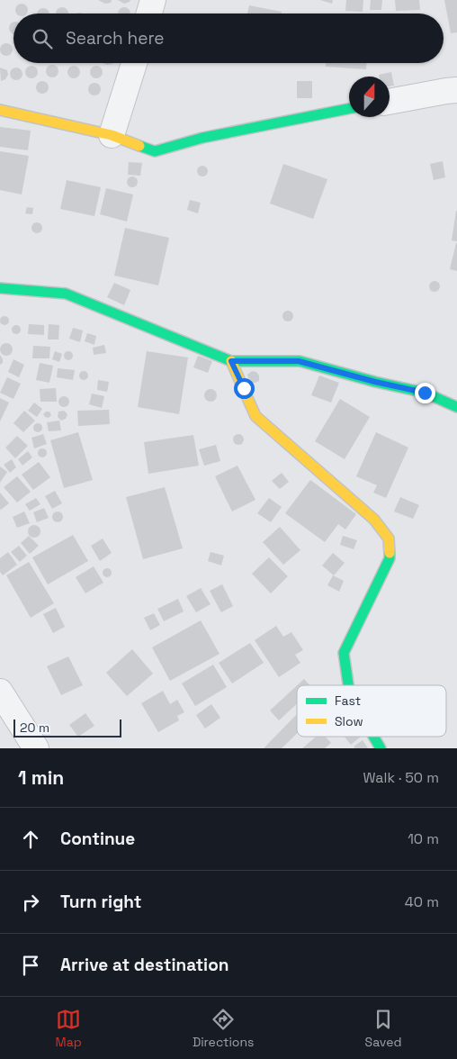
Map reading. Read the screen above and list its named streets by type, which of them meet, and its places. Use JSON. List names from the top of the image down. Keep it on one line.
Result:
{"legend":["Fast","Slow"],"scale_bar":"20 m","north":"top","page":{"search":"Search here","scale":"20 m","heading":["1 min","Walk · 50 m"],"list":[["Continue","10 m"],["Turn right","40 m"],"Arrive at destination"],"nav":["Map","Directions","Saved"]}}
